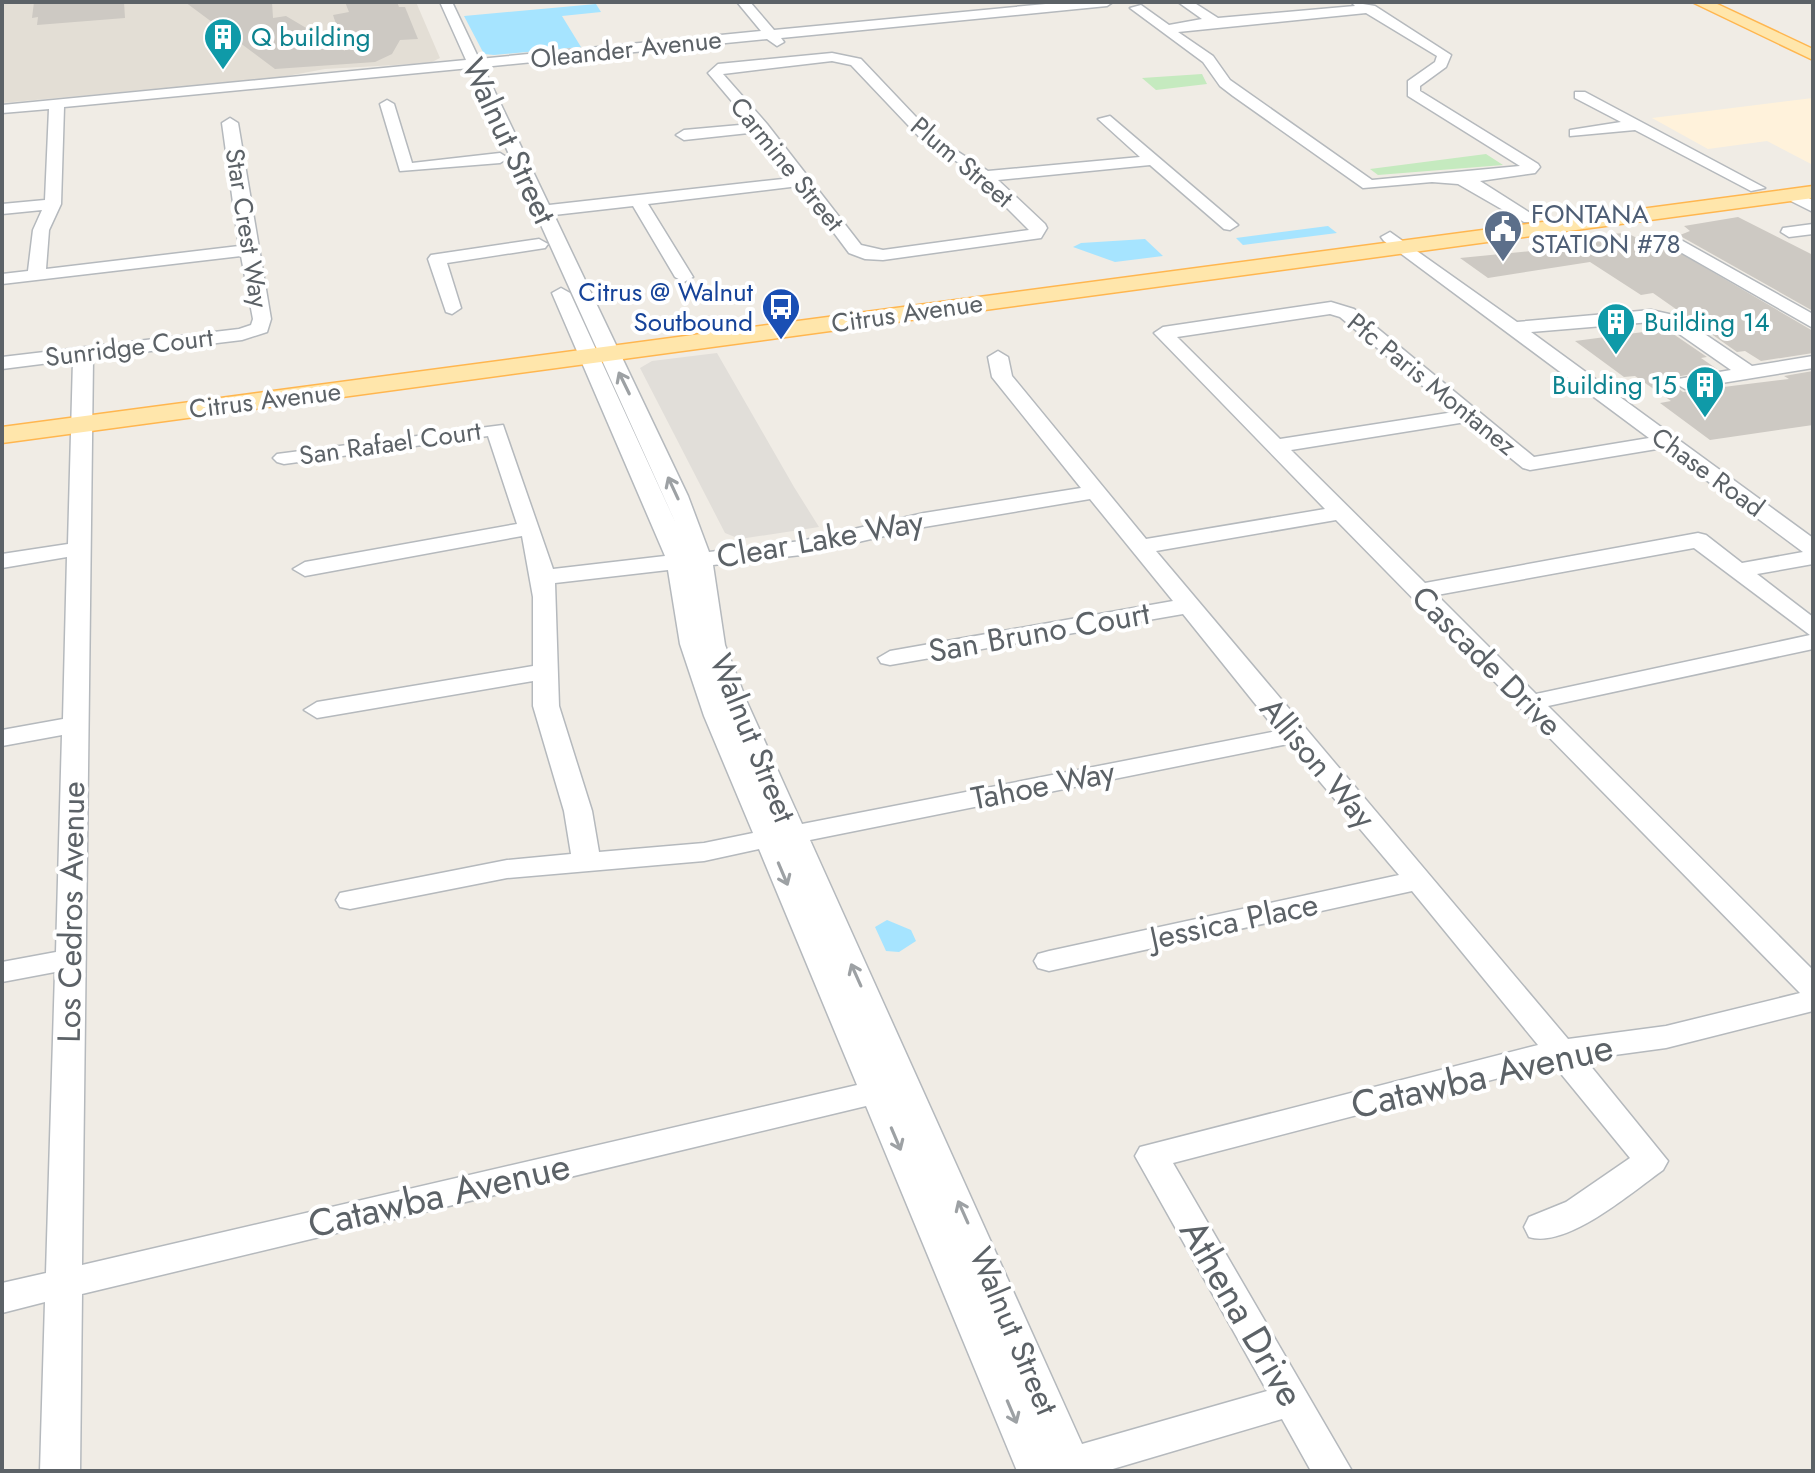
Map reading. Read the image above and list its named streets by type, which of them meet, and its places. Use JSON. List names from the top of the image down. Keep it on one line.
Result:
{"streets":{"main road":["Citrus Avenue"],"street":["Oleander Avenue","Walnut Street","Plum Street","Carmine Street","Star Crest Way","Sunridge Court","Pfc Paris Montanez","San Rafael Court","Chase Road","Clear Lake Way","San Bruno Court","Cascade Drive","Allison Way","Tahoe Way","Los Cedros Avenue","Jessica Place","Catawba Avenue","Athena Drive"]},"crossings":[["Oleander Avenue","Walnut Street"],["Walnut Street","Citrus Avenue"],["Walnut Street","Clear Lake Way"],["Walnut Street","Tahoe Way"],["Walnut Street","Catawba Avenue"],["Plum Street","Carmine Street"],["Star Crest Way","Sunridge Court"],["Citrus Avenue","Chase Road"],["Citrus Avenue","Los Cedros Avenue"],["Sunridge Court","Los Cedros Avenue"],["Pfc Paris Montanez","Chase Road"],["Pfc Paris Montanez","Cascade Drive"],["Clear Lake Way","Allison Way"],["San Bruno Court","Allison Way"],["Allison Way","Tahoe Way"],["Allison Way","Jessica Place"],["Allison Way","Catawba Avenue"],["Los Cedros Avenue","Catawba Avenue"],["Catawba Avenue","Athena Drive"]],"places":{"building":["Q building","Building 14","Building 15"],"public building":["FONTANA STATION #78"],"bus stop":["Citrus @ Walnut Soutbound"]}}
